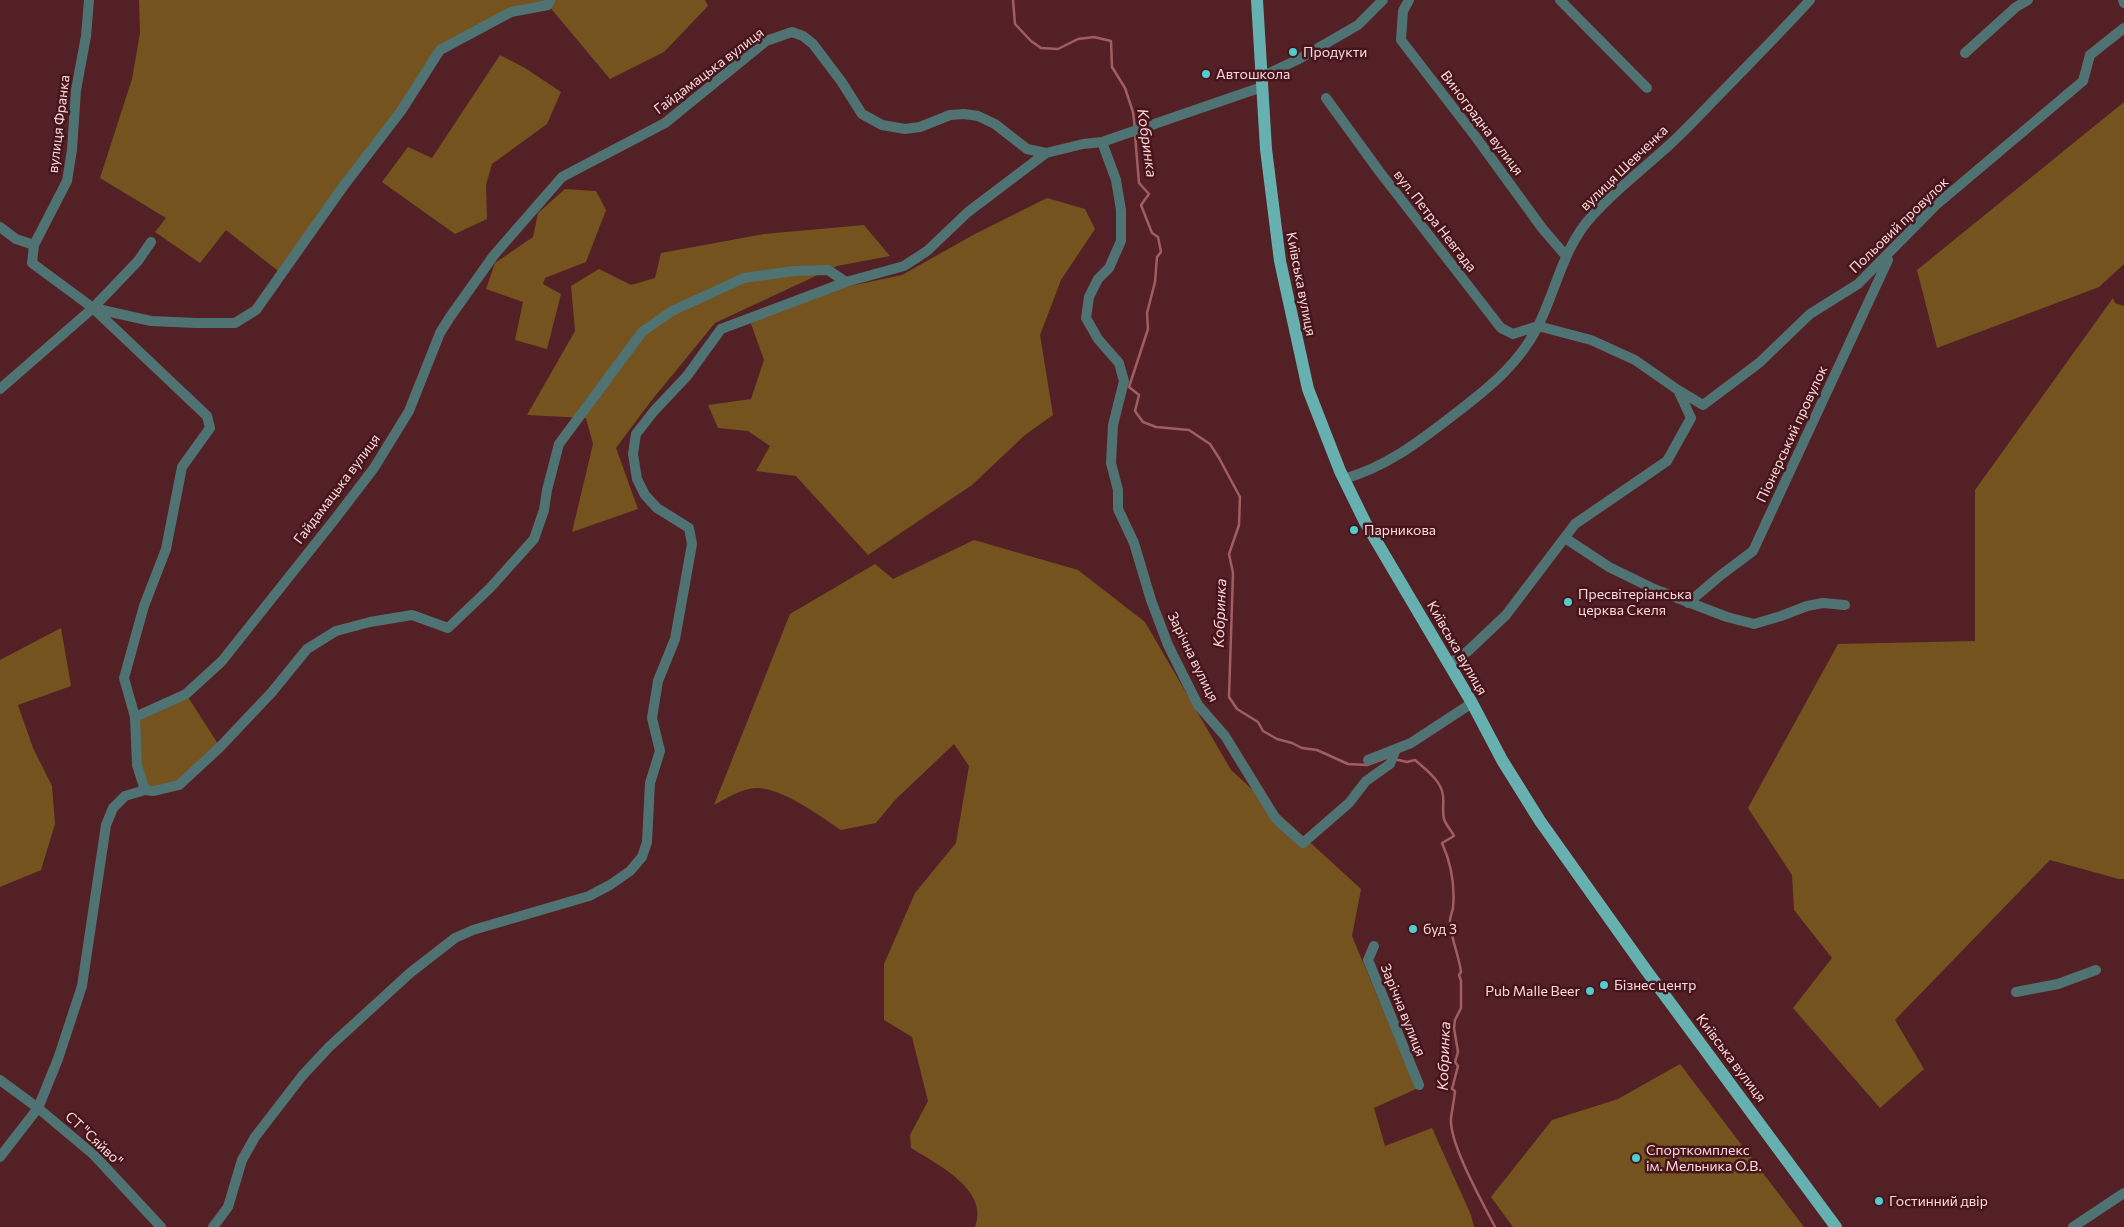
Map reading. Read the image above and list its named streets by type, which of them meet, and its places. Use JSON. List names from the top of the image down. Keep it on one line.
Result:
{"streets":{"main road":["Київська вулиця"],"street":["Гайдамацька вулиця","Виноградна вулиця","вулиця Франка","вулиця Шевченка","вул. Петра Невгада","Польовий провулок","Піонерський провулок","Зарічна вулиця","СТ \"Сяйво\""]},"crossings":[["Виноградна вулиця","вулиця Шевченка"],["вулиця Шевченка","вул. Петра Невгада"],["вулиця Шевченка","Польовий провулок"],["вулиця Шевченка","Київська вулиця"],["вул. Петра Невгада","Польовий провулок"],["Польовий провулок","Піонерський провулок"]],"water":["Кобринка"],"places":["Продукти","Автошкола","Парникова","Пресвітеріанська церква Скеля","буд 3","Бізнес центр","Pub Malle Beer","Спорткомплекс ім. Мельника О.В.","Гостинний двір"]}
